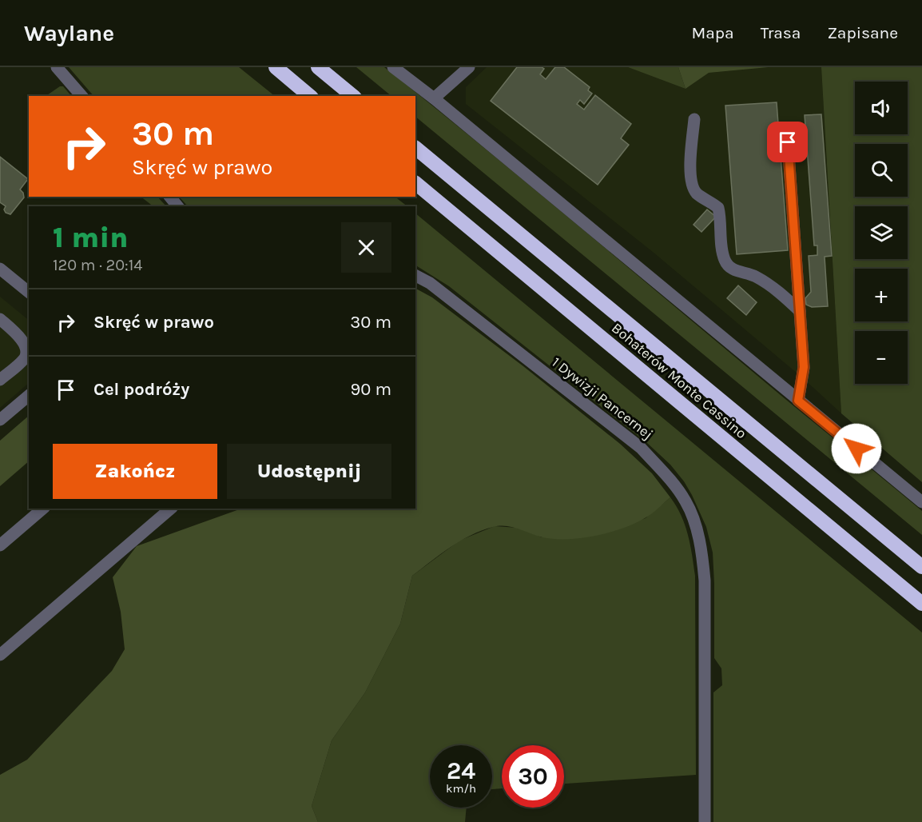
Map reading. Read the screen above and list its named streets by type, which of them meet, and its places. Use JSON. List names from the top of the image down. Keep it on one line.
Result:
{"streets":{"highway":["Bohaterów Monte Cassino"],"street":["1 Dywizji Pancernej"]},"page":{"header":"Waylane","nav":["Mapa","Trasa","Zapisane"],"map_buttons":["+","−"],"turn":["30 m","Skręć w prawo"],"heading":["1 min","120 m · 20:14"],"list":[{"name":"Skręć w prawo","value":"30 m"},{"name":"Cel podróży","value":"90 m"}],"buttons":["Zakończ","Udostępnij"],"speed":"24 km/h","limit":"30"}}
